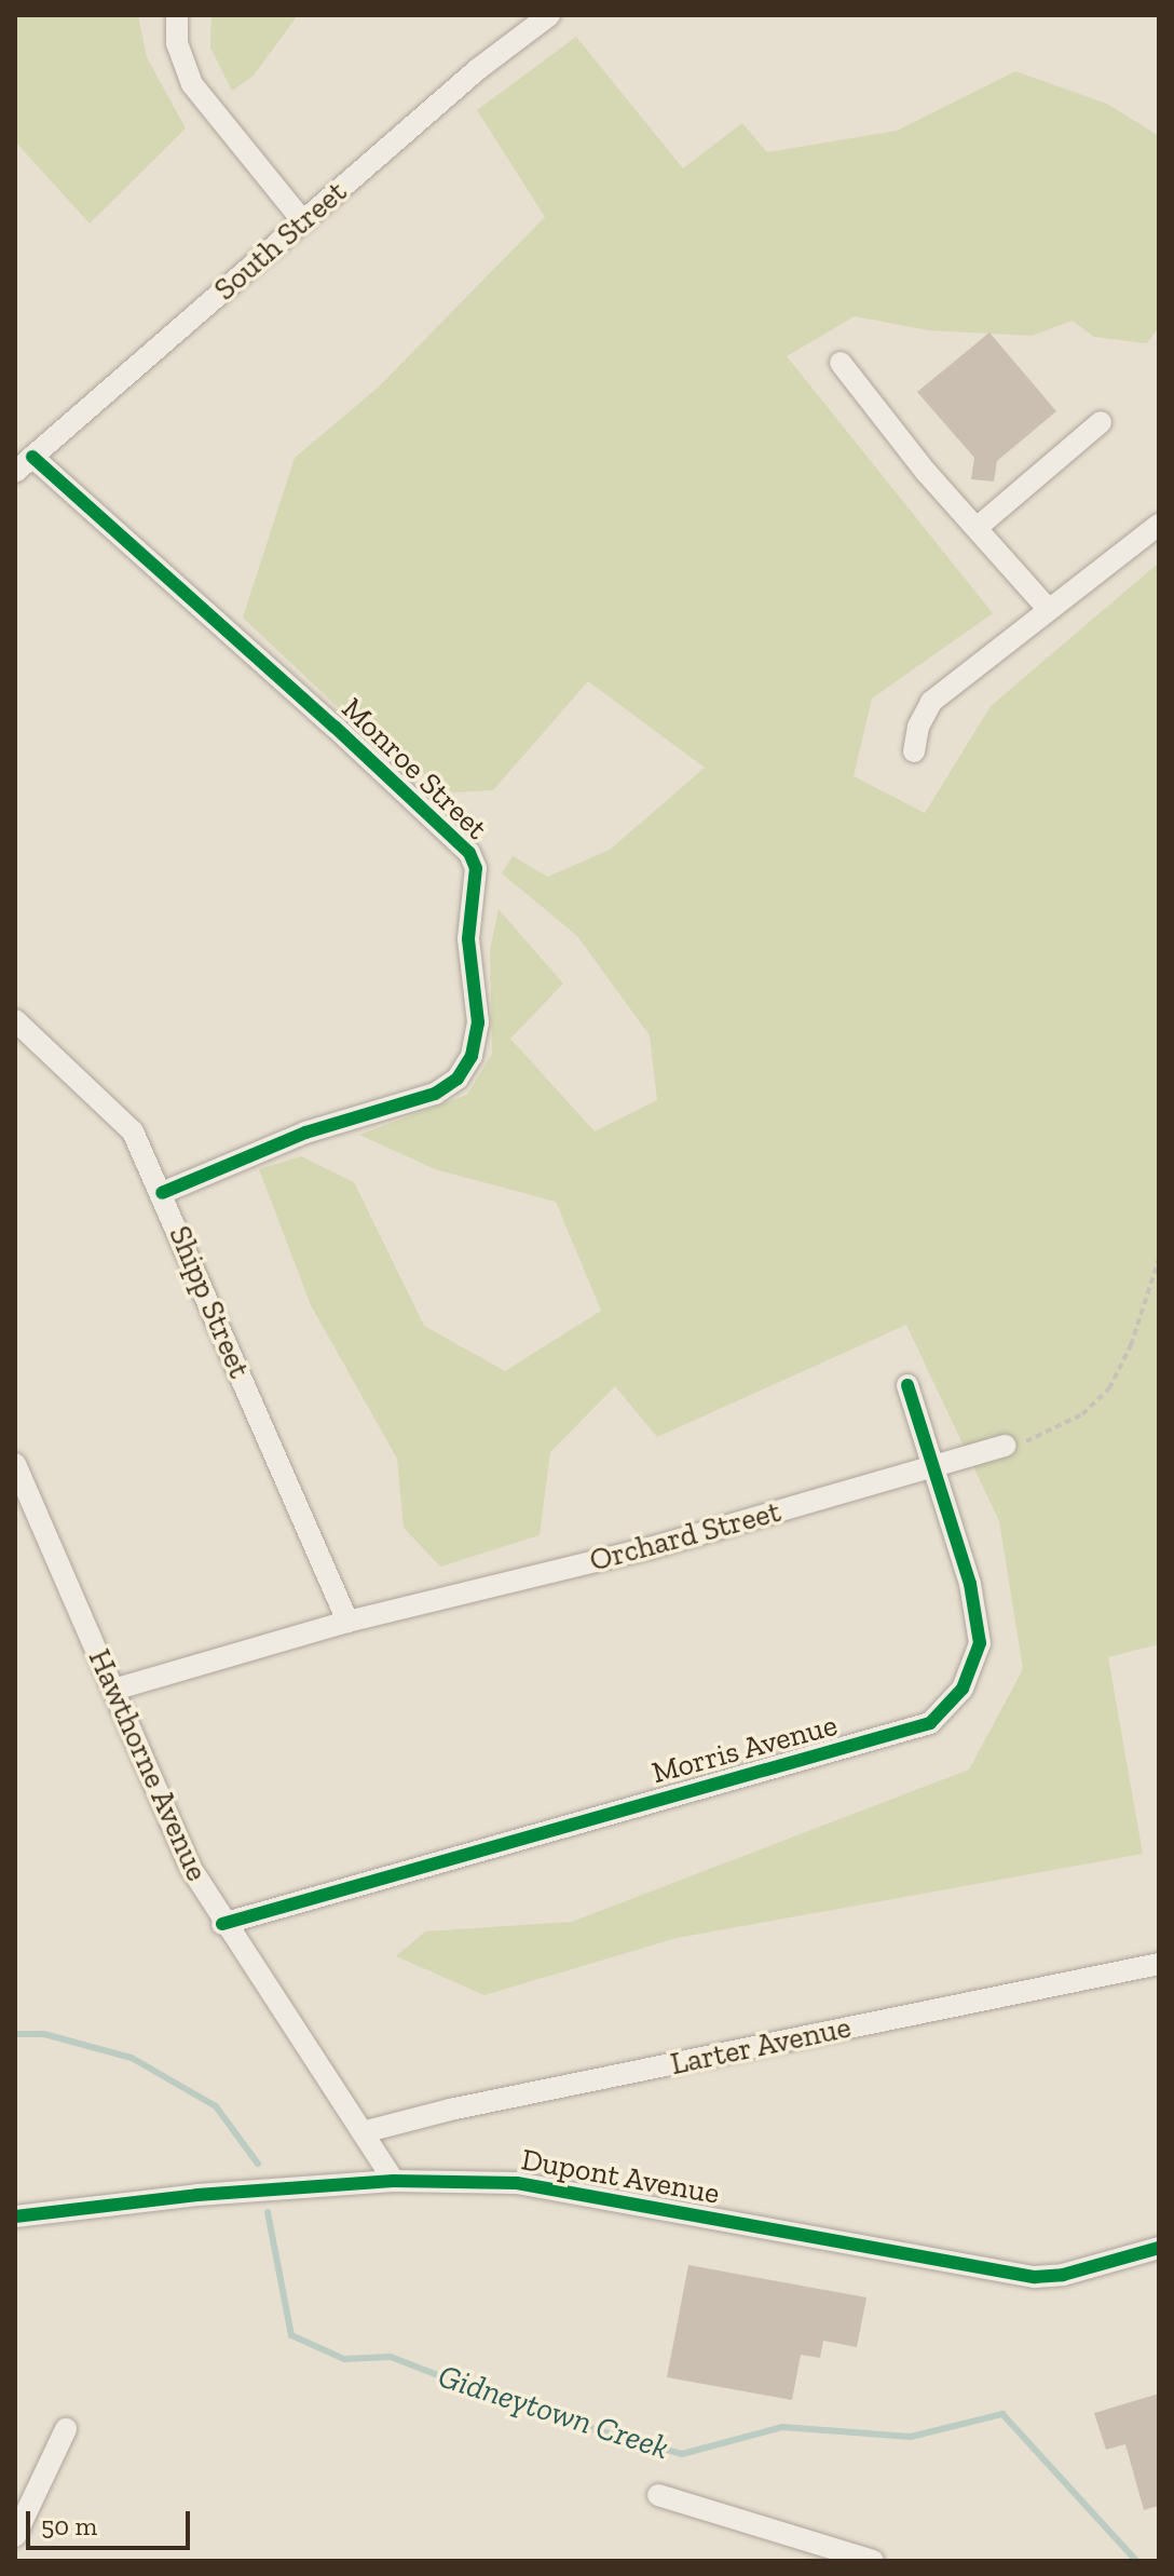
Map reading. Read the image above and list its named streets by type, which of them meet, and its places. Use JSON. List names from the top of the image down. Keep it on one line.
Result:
{"streets":{"street":["South Street","Monroe Street","Shipp Street","Orchard Street","Morris Avenue","Hawthorne Avenue","Larter Avenue","Dupont Avenue"]},"crossings":[["South Street","Monroe Street"],["Monroe Street","Shipp Street"],["Shipp Street","Orchard Street"],["Orchard Street","Morris Avenue"],["Orchard Street","Hawthorne Avenue"],["Morris Avenue","Hawthorne Avenue"],["Hawthorne Avenue","Larter Avenue"],["Hawthorne Avenue","Dupont Avenue"]],"water":["Gidneytown Creek"],"scale_bar":"50 m"}
